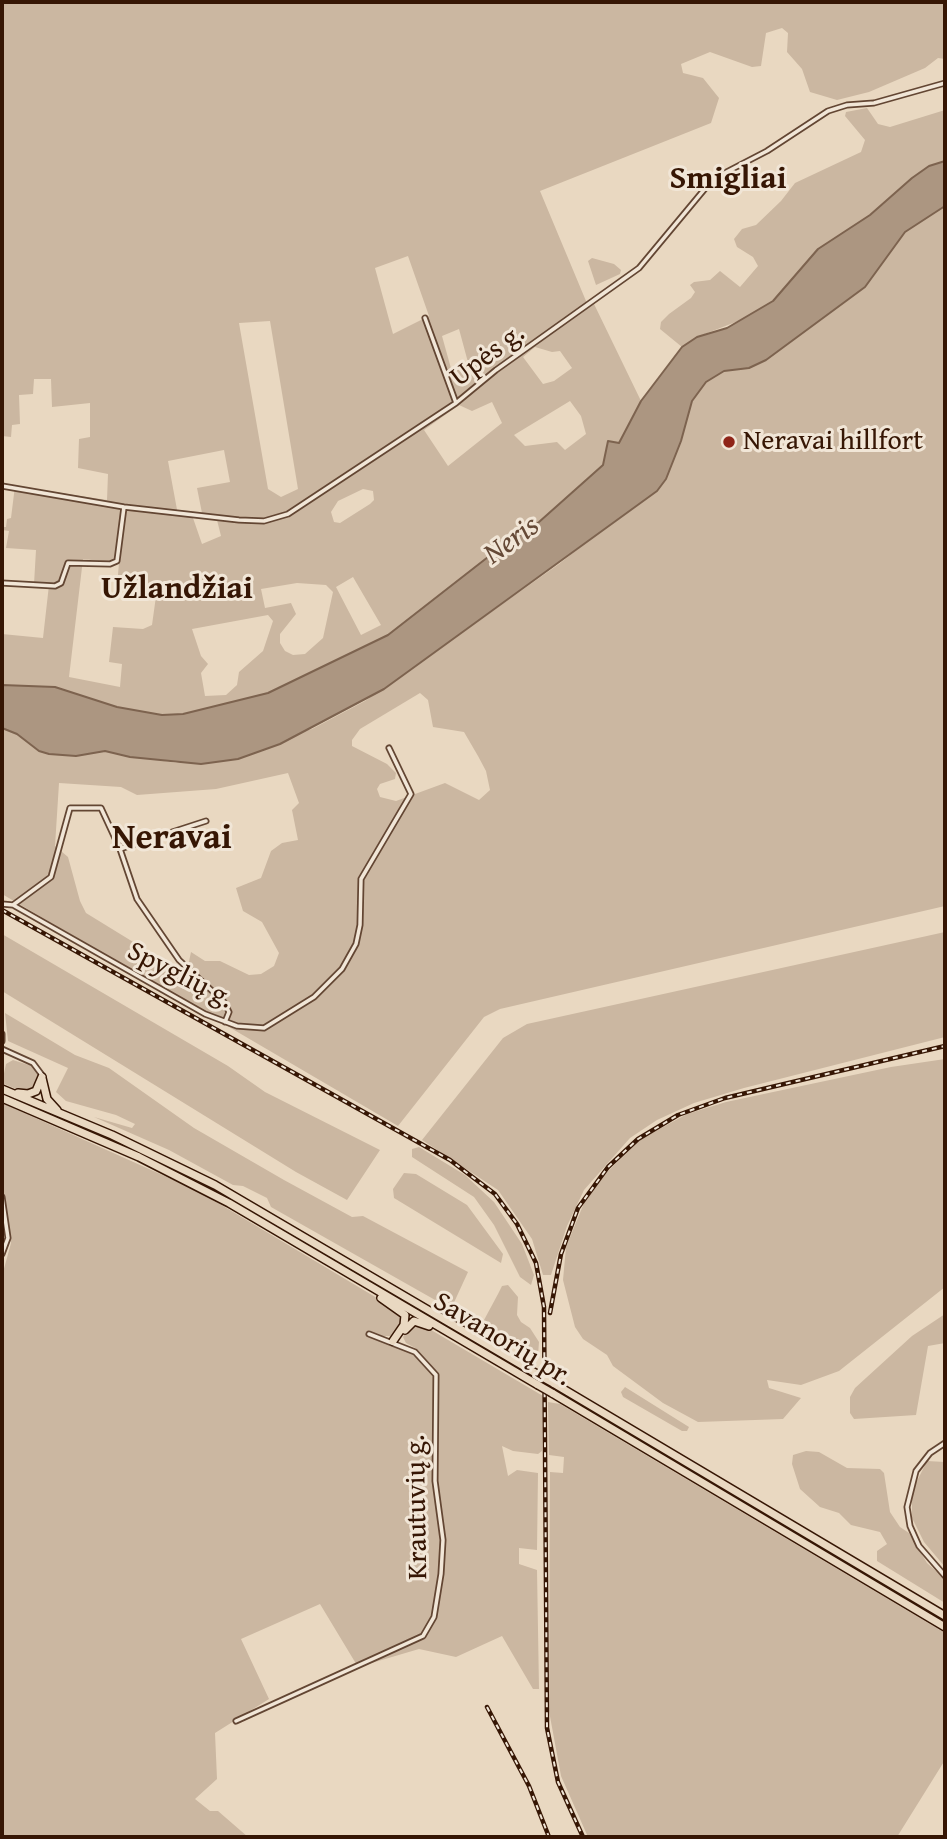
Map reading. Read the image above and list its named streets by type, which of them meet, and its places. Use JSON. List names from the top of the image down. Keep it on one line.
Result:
{"streets":{"highway":["Savanorių pr."],"street":["Upės g.","Spyglių g.","Krautuvių g."]},"districts":["Smigliai","Užlandžiai","Neravai"],"water":["Neris"],"places":["Neravai hillfort"]}
